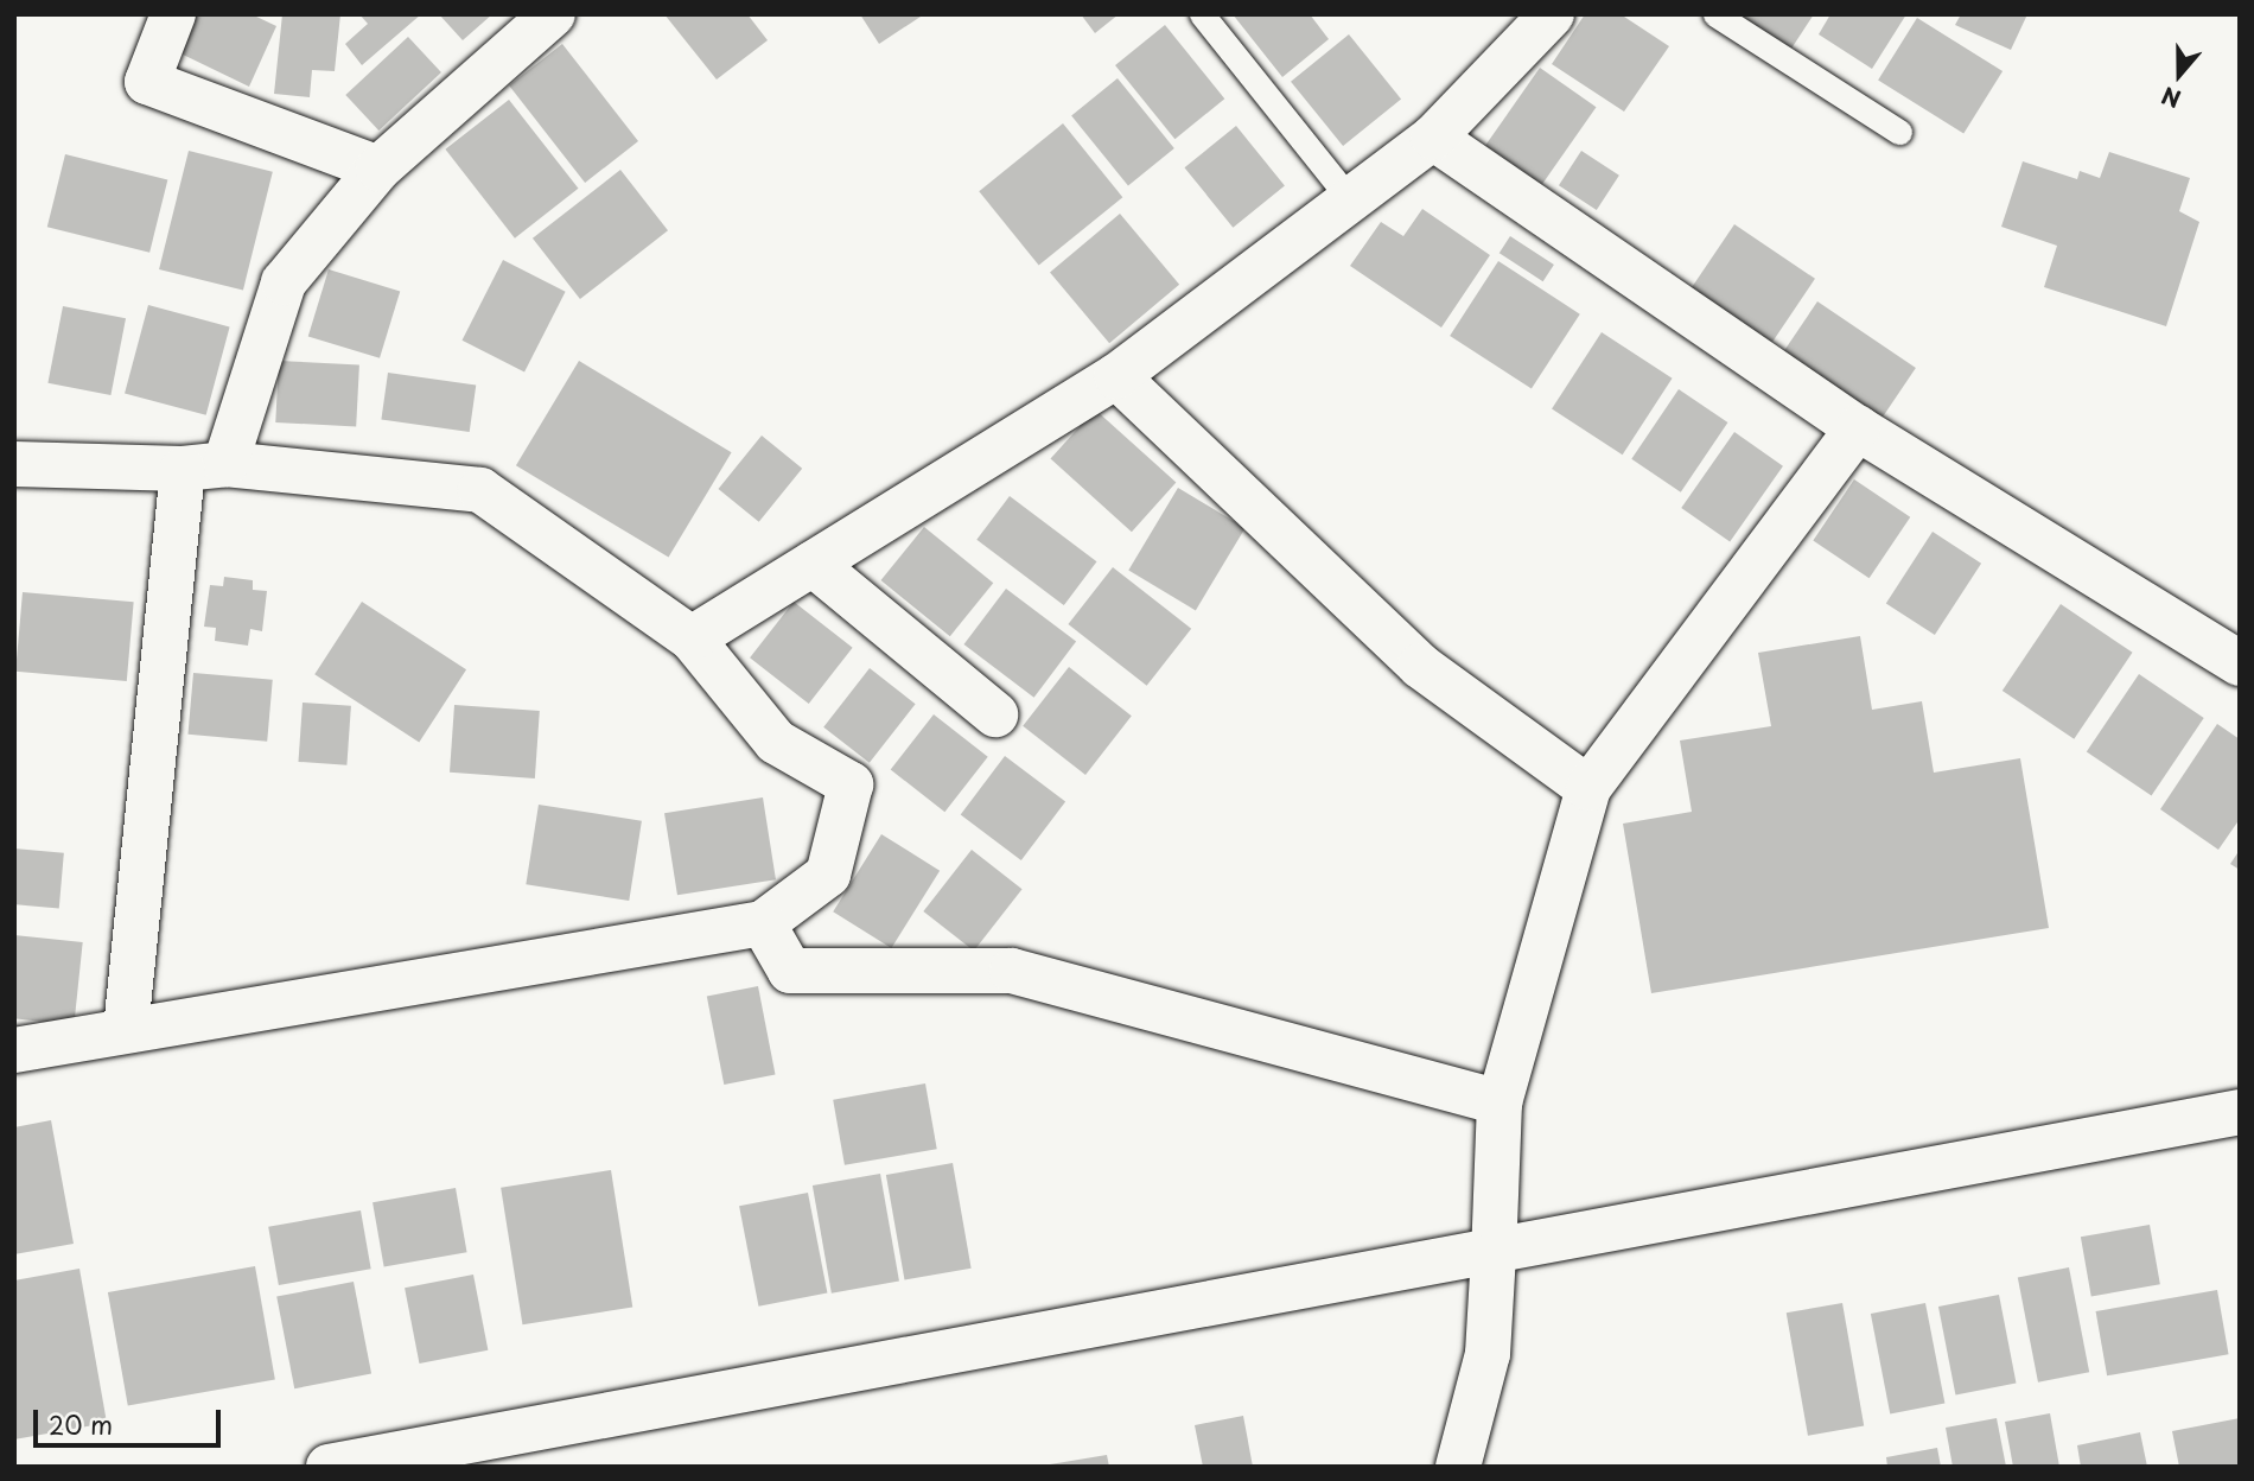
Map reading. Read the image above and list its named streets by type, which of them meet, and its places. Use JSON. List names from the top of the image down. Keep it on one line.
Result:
{"scale_bar":"20 m","north":"bottom"}
